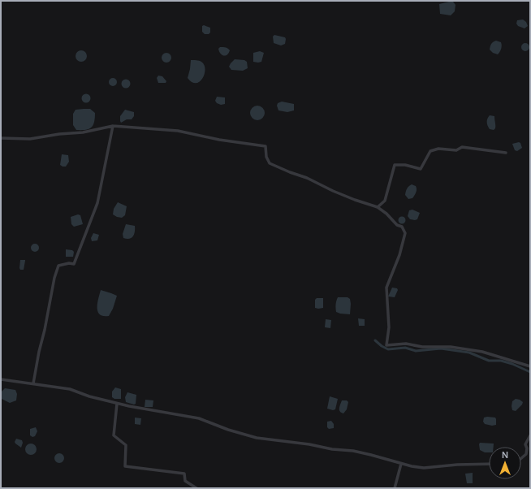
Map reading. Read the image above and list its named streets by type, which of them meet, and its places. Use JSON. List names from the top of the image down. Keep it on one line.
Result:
{"north":"top"}
